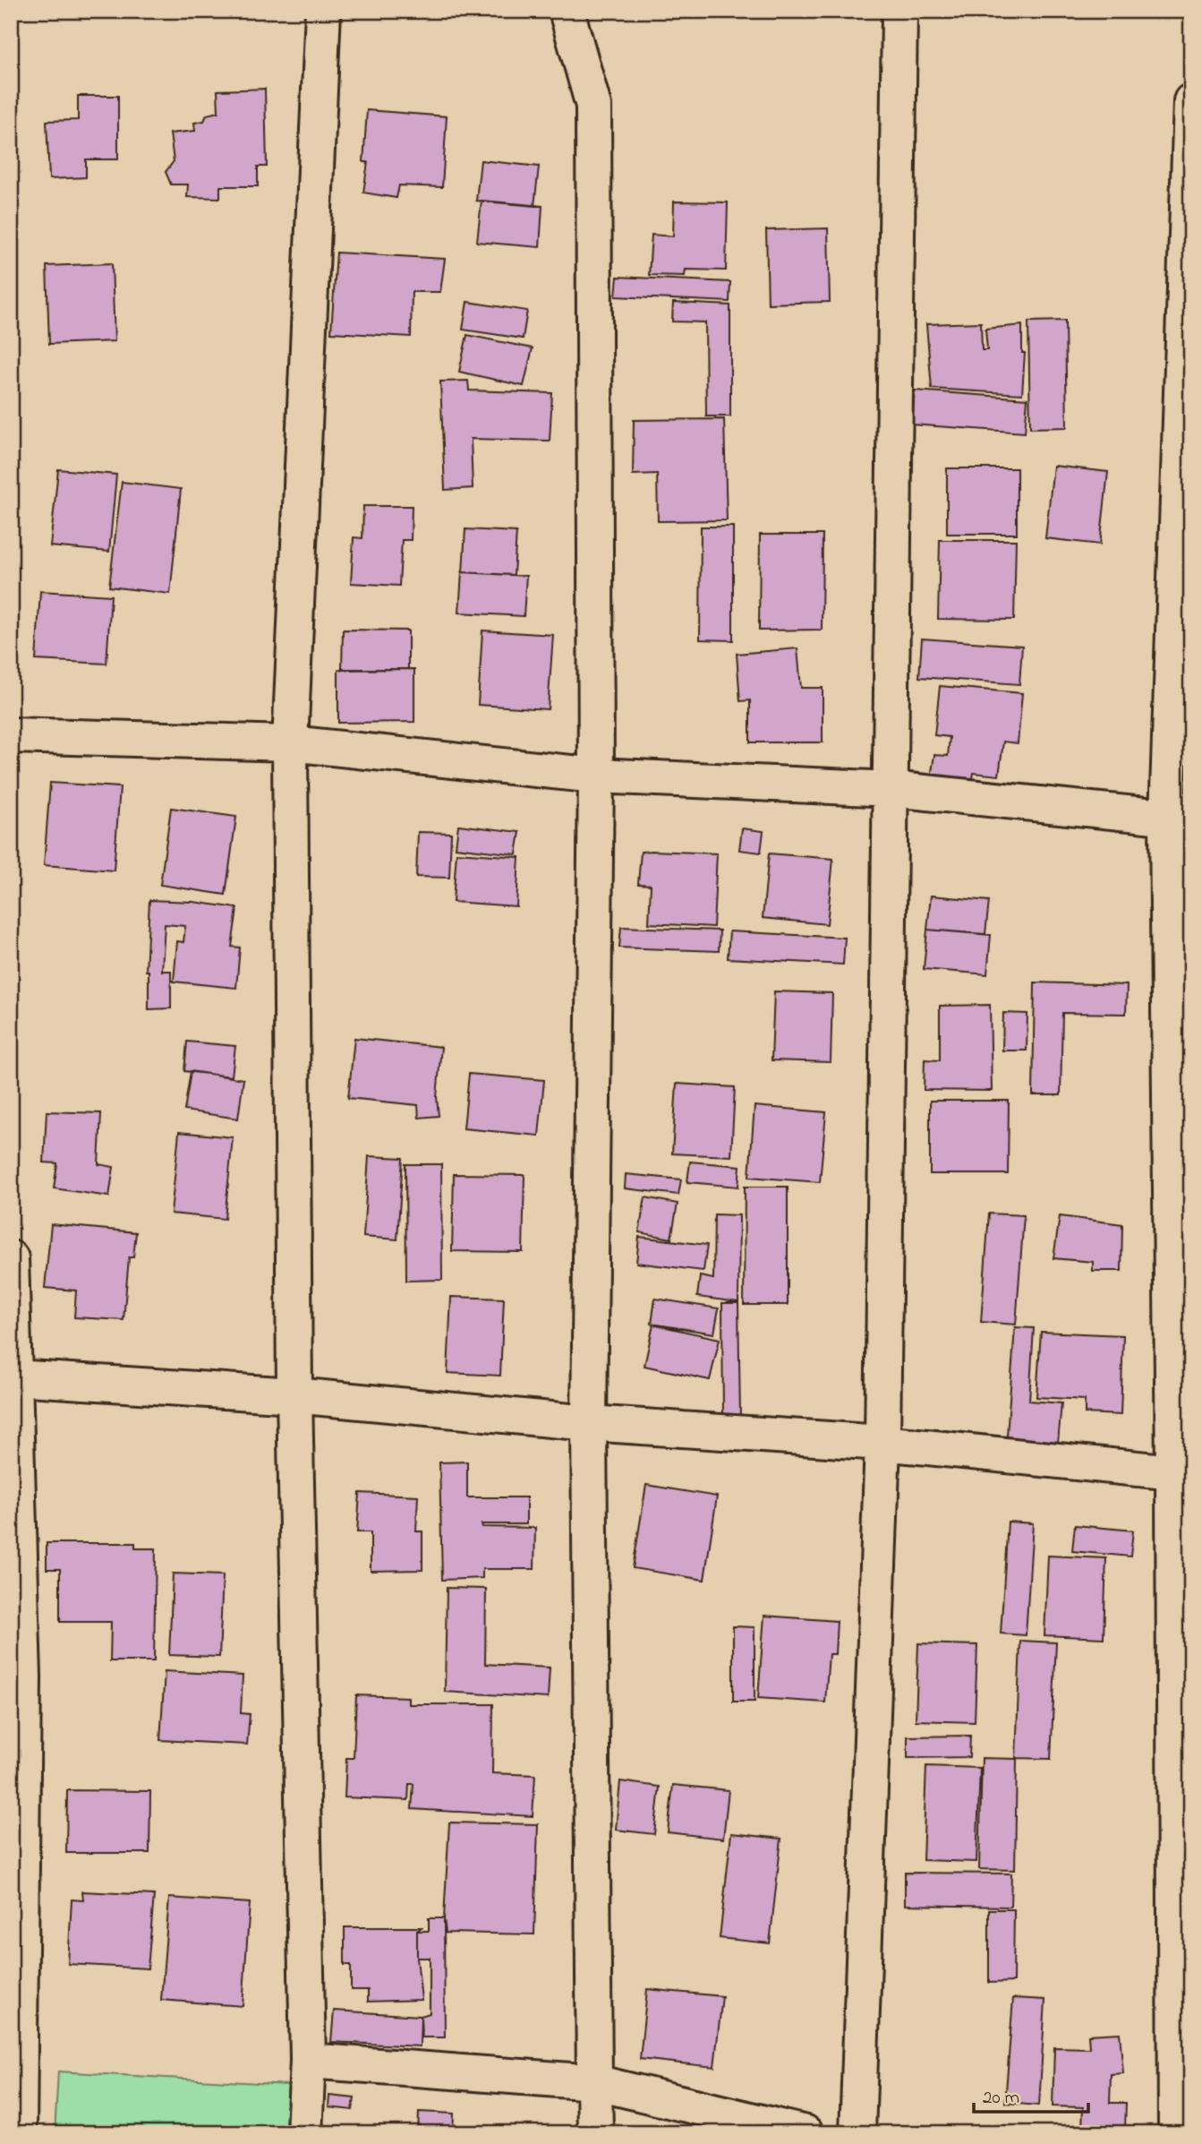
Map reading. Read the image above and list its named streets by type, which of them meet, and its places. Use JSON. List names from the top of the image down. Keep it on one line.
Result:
{"scale_bar":"20 m"}
